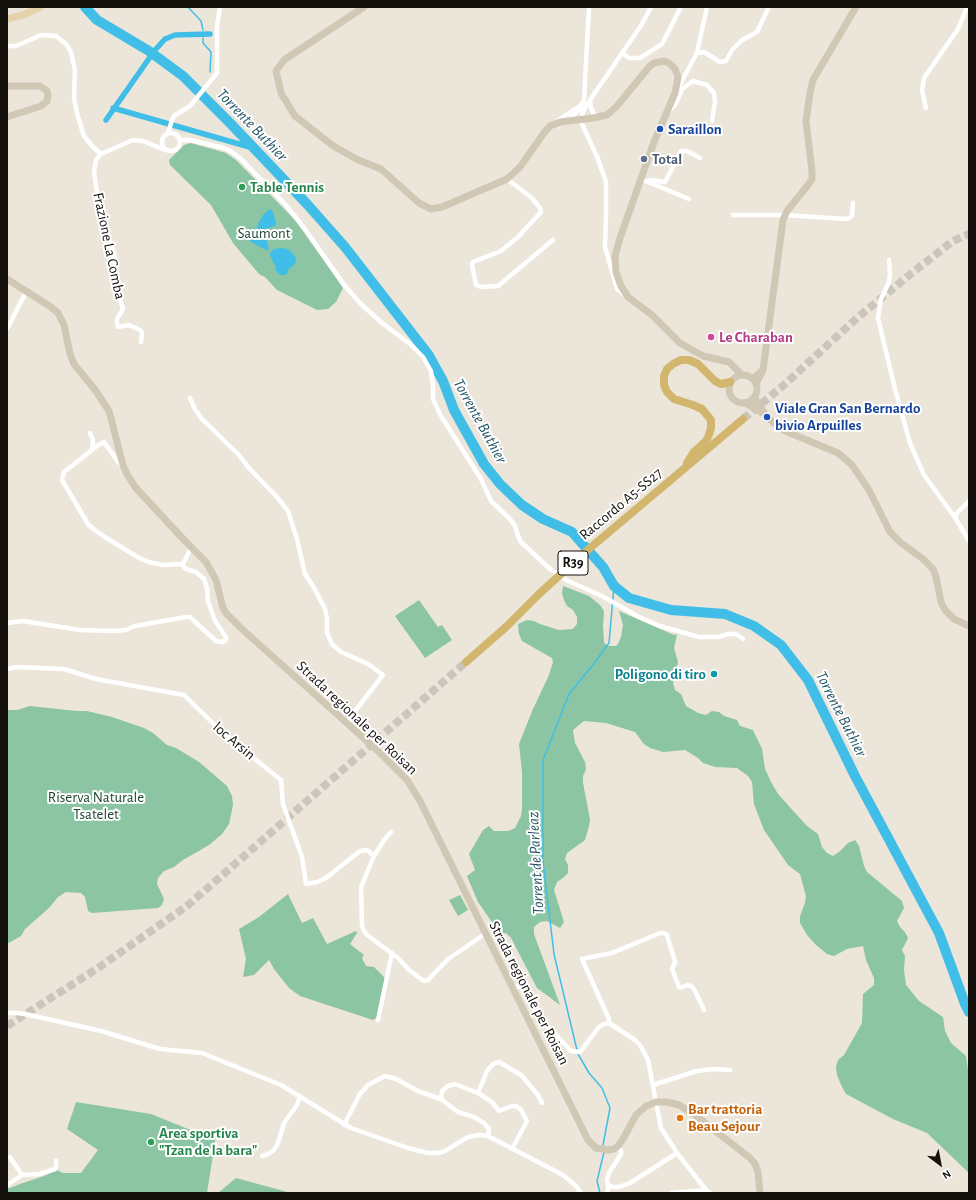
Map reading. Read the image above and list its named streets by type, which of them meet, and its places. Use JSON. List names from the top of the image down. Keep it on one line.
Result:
{"streets":{"highway":["Raccordo A5-SS27","R39"],"main road":["Strada regionale per Roisan"],"street":["Frazione La Comba","loc Arsin"]},"water":["Torrente Buthier","Torrent de Parleaz"],"parks":["Saumont","Riserva Naturale Tsatelet"],"places":["Saraillon","Total","Table Tennis","Le Charaban","Viale Gran San Bernardo bivio Arpuilles","Poligono di tiro","Bar trattoria Beau Sejour","Area sportiva \"Tzan de la bara\""],"north":"bottom right"}
